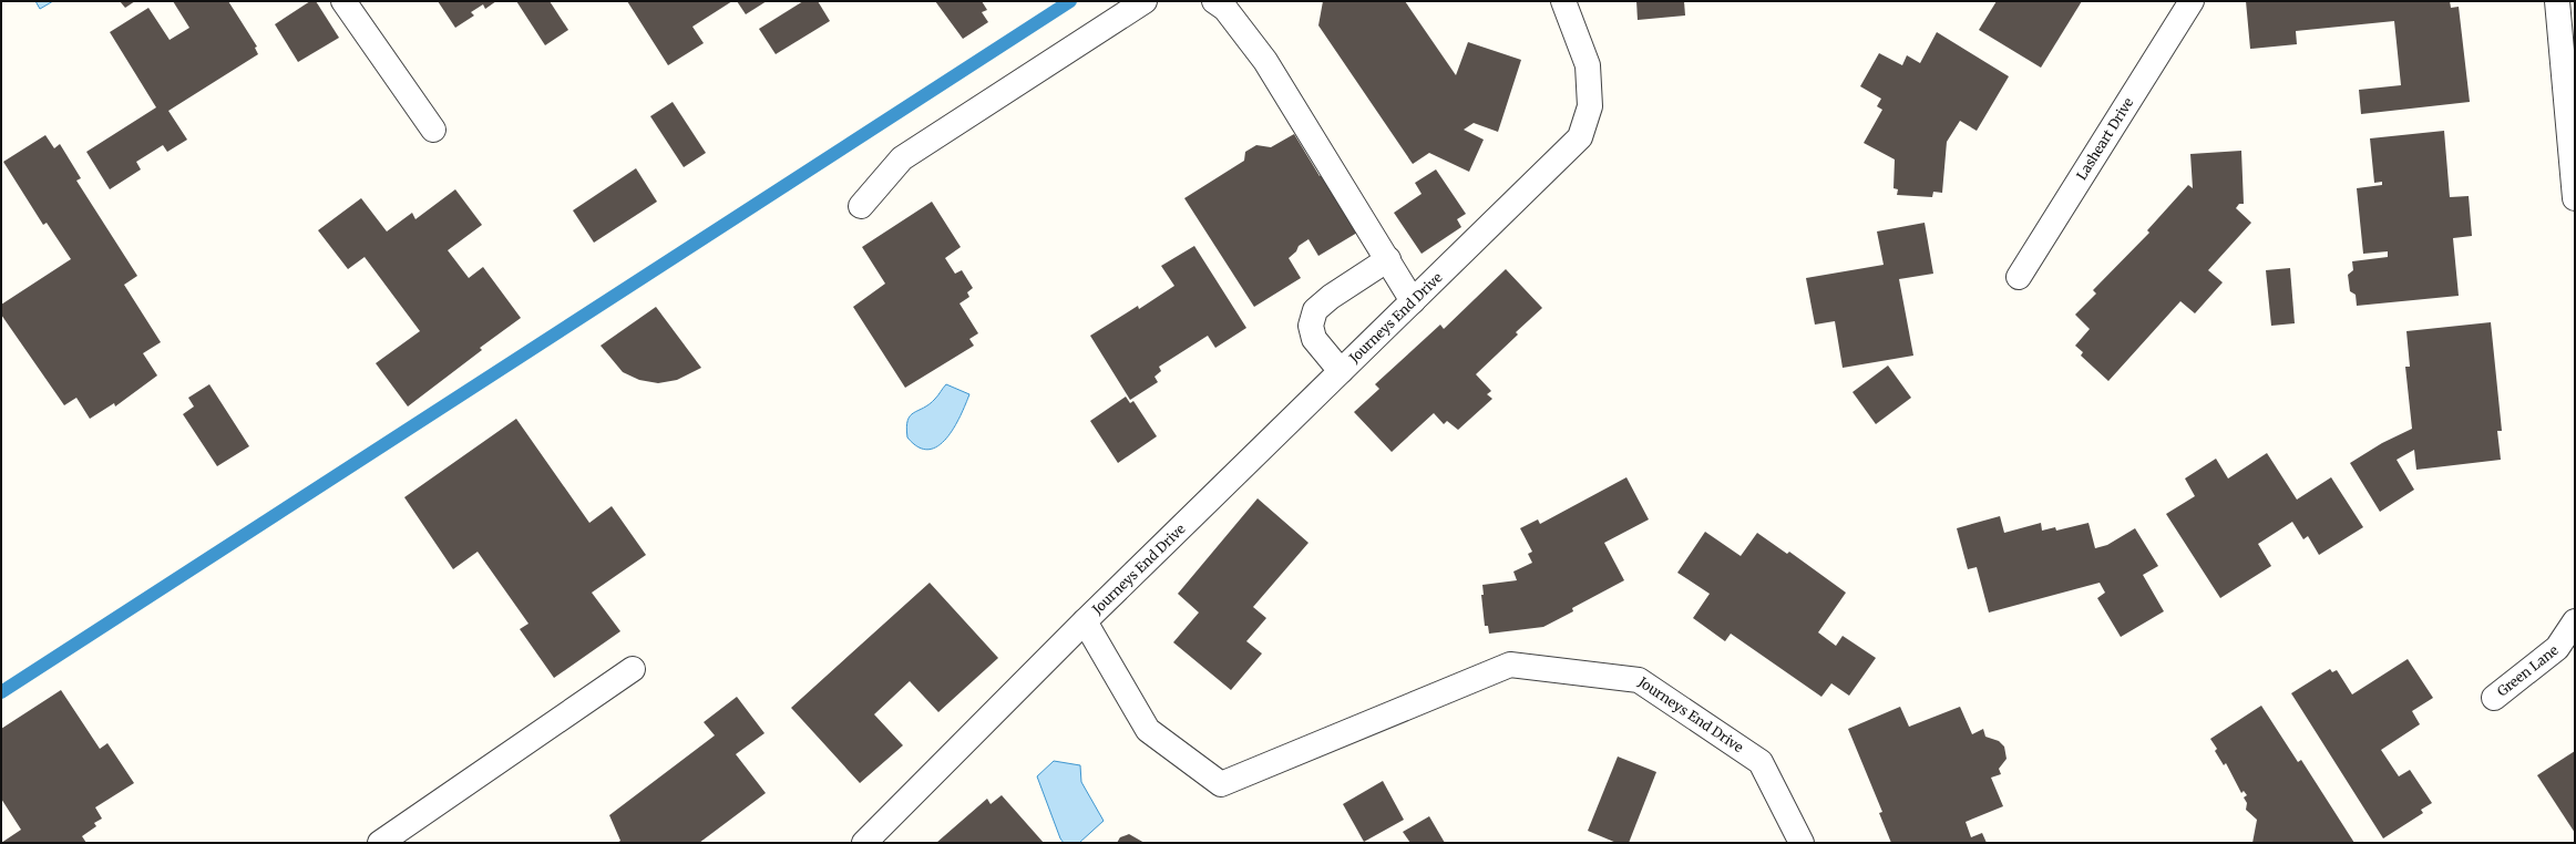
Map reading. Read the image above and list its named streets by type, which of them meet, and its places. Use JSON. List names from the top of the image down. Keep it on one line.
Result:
{"streets":{"street":["Lasheart Drive","Journeys End Drive","Green Lane"]}}
